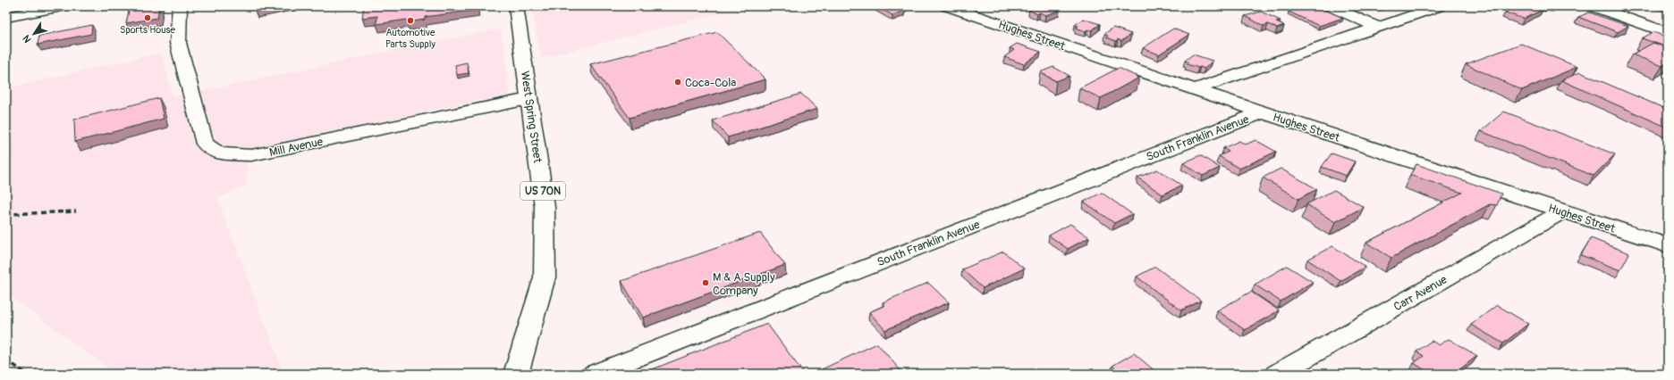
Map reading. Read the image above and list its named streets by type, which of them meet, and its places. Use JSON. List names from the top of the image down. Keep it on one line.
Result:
{"streets":{"street":["Hughes Street","West Spring Street","South Franklin Avenue","Mill Avenue","US 70N","Carr Avenue"]},"crossings":[["Hughes Street","South Franklin Avenue"],["Hughes Street","Carr Avenue"],["West Spring Street","Mill Avenue"]],"places":["Sports House","Automotive Parts Supply","Coca-Cola","M & A Supply Company"],"north":"bottom left"}
